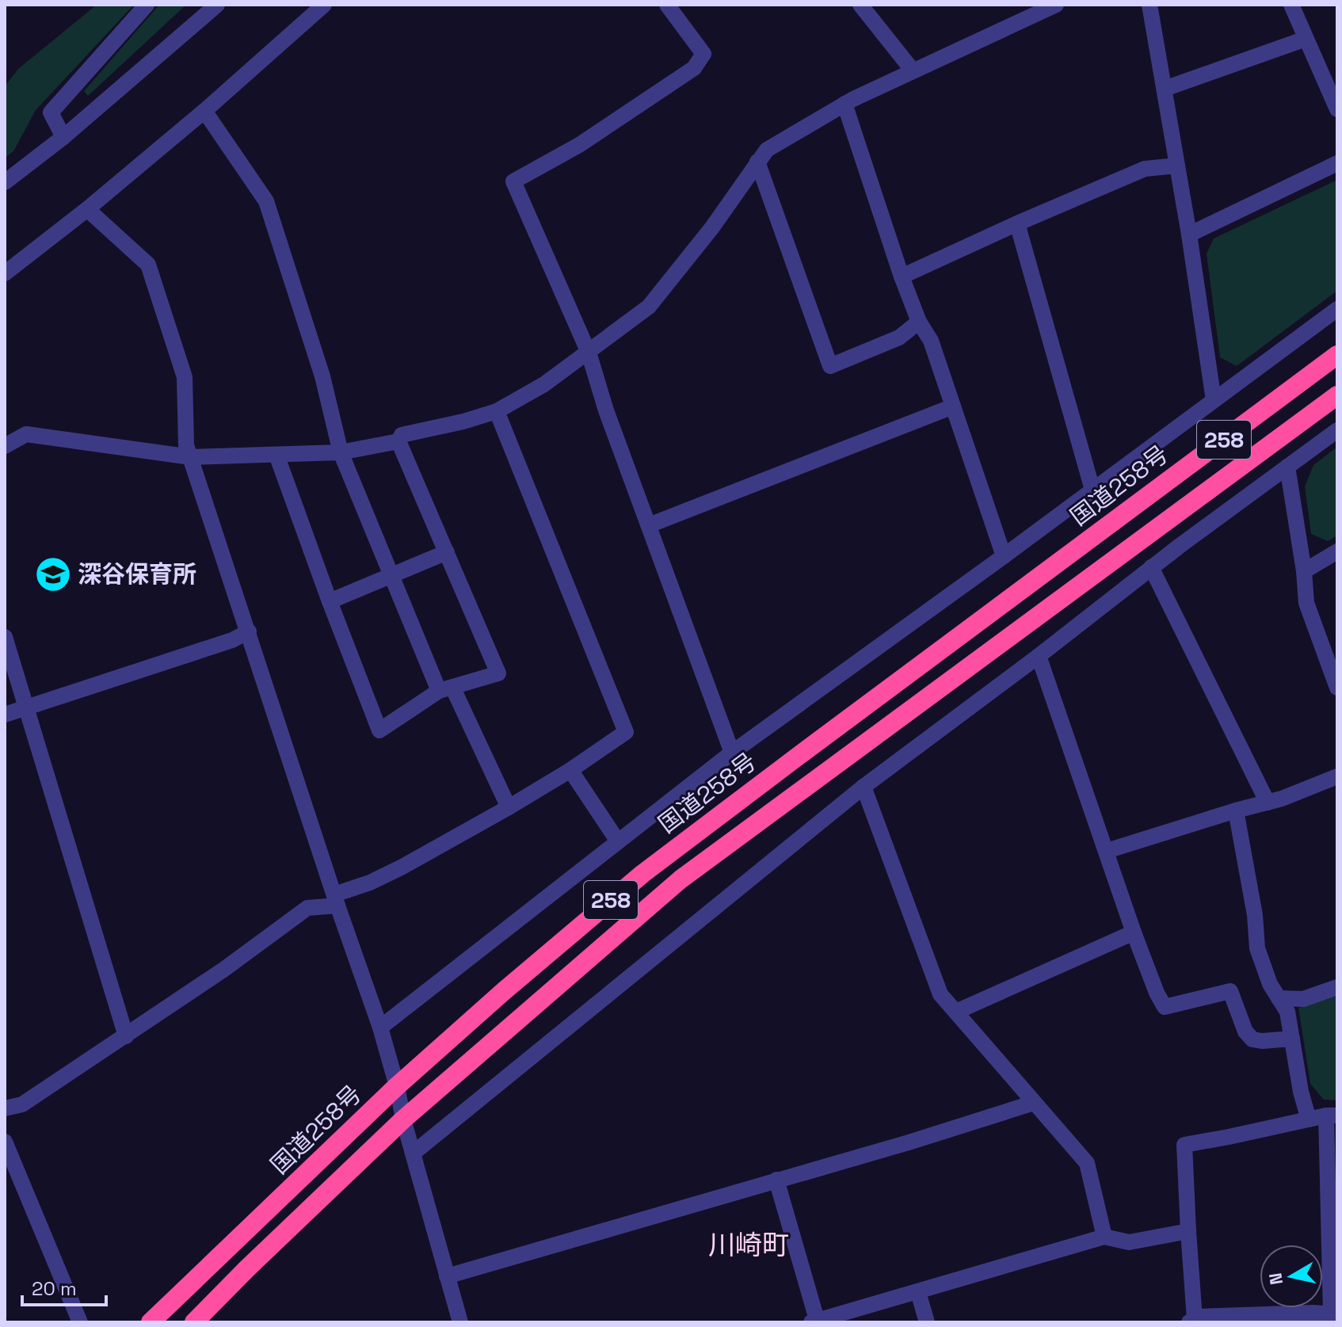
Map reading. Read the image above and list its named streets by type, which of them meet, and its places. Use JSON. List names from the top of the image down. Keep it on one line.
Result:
{"streets":{"highway":["258","国道258号"]},"districts":["川崎町"],"places":{"school or university":["深谷保育所"]},"scale_bar":"20 m","north":"left"}
